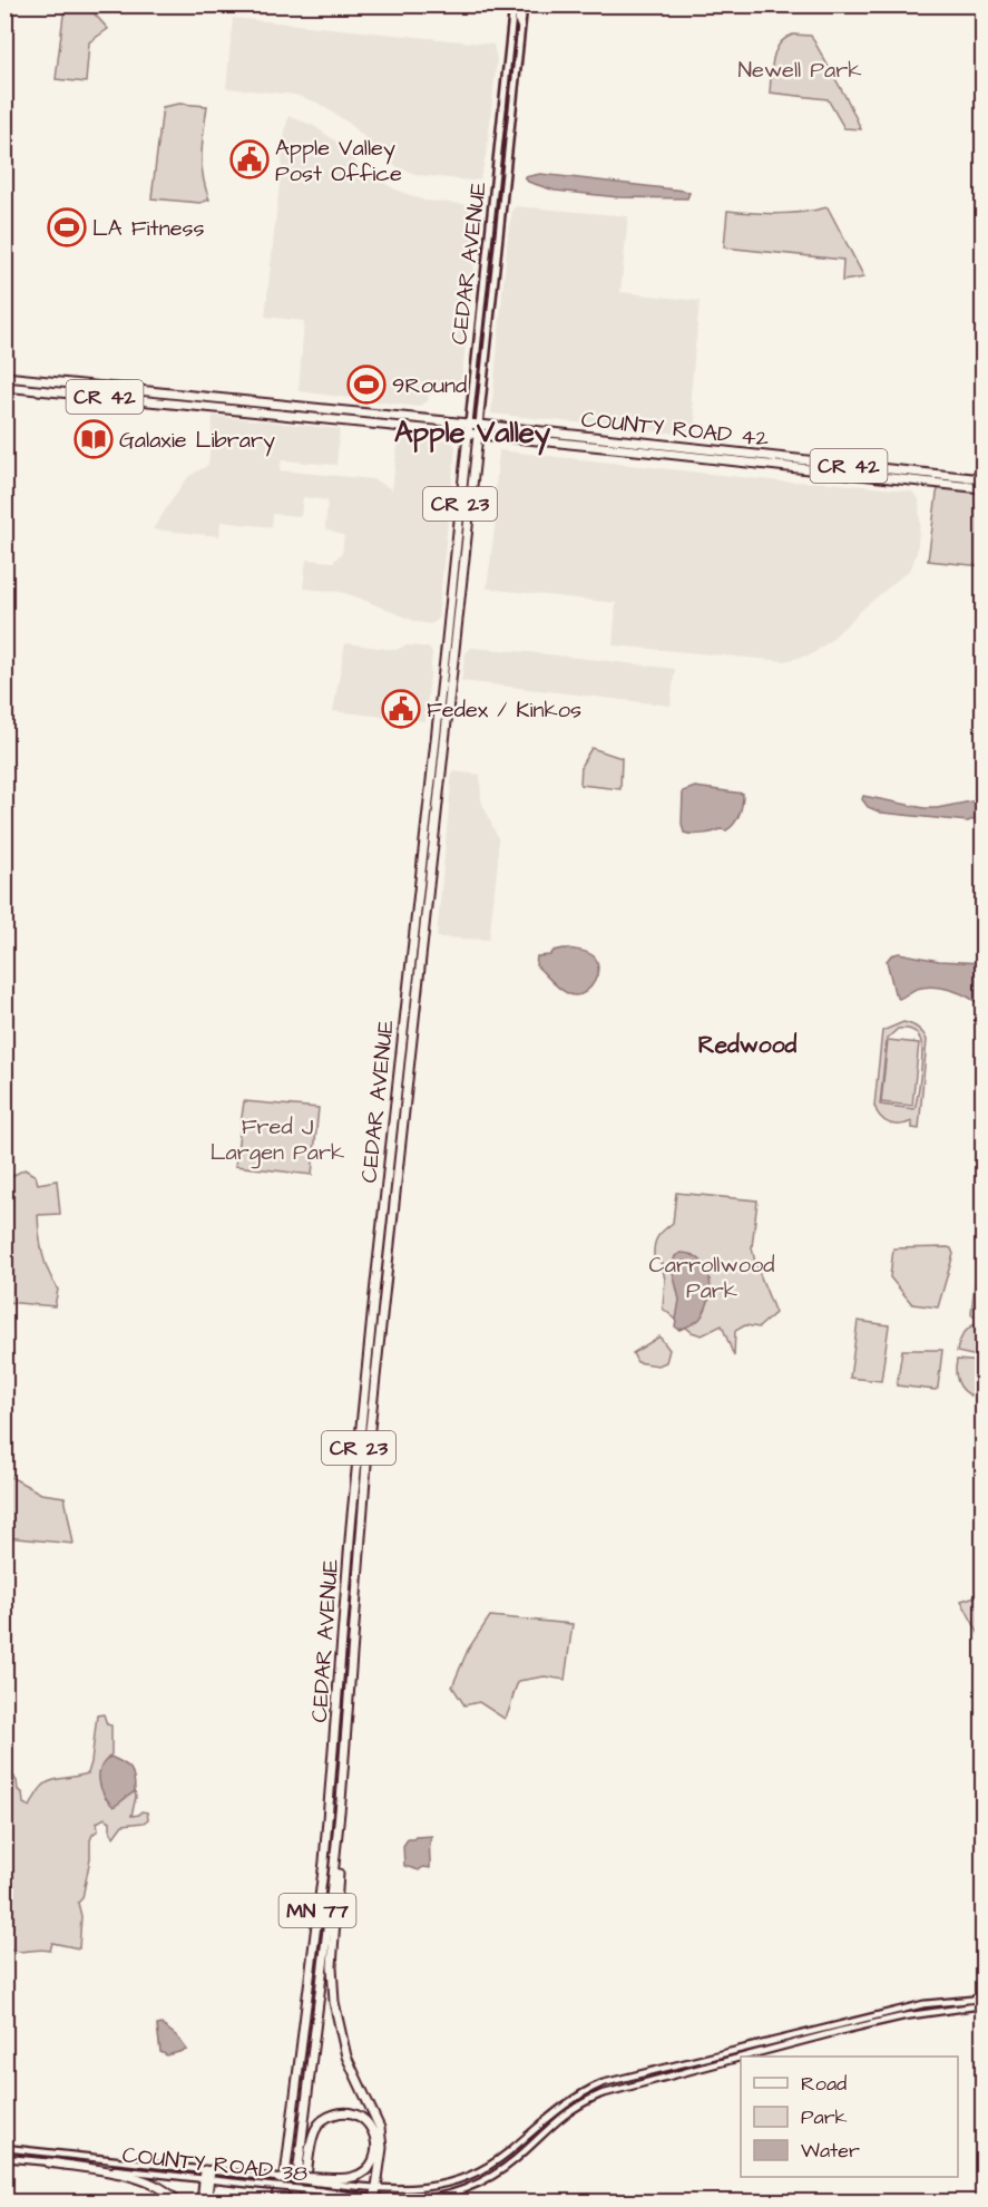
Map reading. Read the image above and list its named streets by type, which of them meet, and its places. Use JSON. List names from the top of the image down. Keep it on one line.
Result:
{"streets":{"highway":["CEDAR AVENUE","CR 42","COUNTY ROAD 42","CR 23","MN 77"],"main road":["COUNTY ROAD 38"]},"crossings":[["CEDAR AVENUE","COUNTY ROAD 42"]],"districts":["Apple Valley","Redwood"],"parks":["Newell Park","Fred J Largen Park","Carrollwood Park"],"places":{"public building":["Apple Valley Post Office","Fedex / Kinkos"],"sports":["LA Fitness","9Round"],"library":["Galaxie Library"]},"legend":["Road","Park","Water"]}
